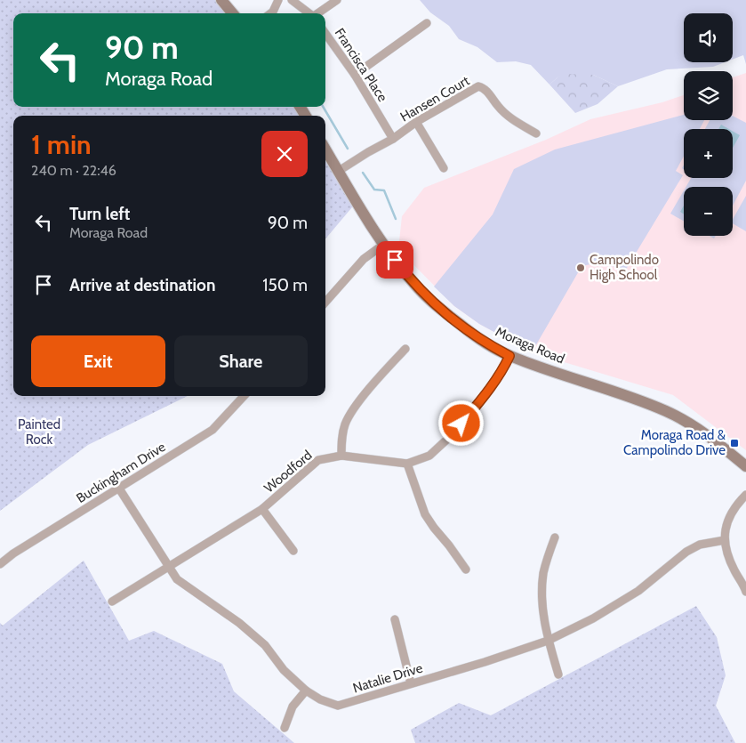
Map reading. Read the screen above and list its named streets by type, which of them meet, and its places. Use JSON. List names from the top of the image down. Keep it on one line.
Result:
{"streets":{"main road":["Moraga Road"],"street":["Francisca Place","Hansen Court","Woodford","Buckingham Drive","Natalie Drive"]},"crossings":[["Francisca Place","Hansen Court"],["Hansen Court","Moraga Road"],["Moraga Road","Woodford"],["Woodford","Natalie Drive"],["Buckingham Drive","Natalie Drive"]],"parks":["Painted Rock"],"places":{"other":["Campolindo High School"],"transit":["Moraga Road & Campolindo Drive"]},"page":{"map_buttons":["+","−"],"turn":["90 m","Moraga Road"],"heading":["1 min","240 m · 22:46"],"list":[{"name":"Turn left","note":"Moraga Road","value":"90 m"},{"name":"Arrive at destination","value":"150 m"}],"buttons":["Exit","Share"]}}
